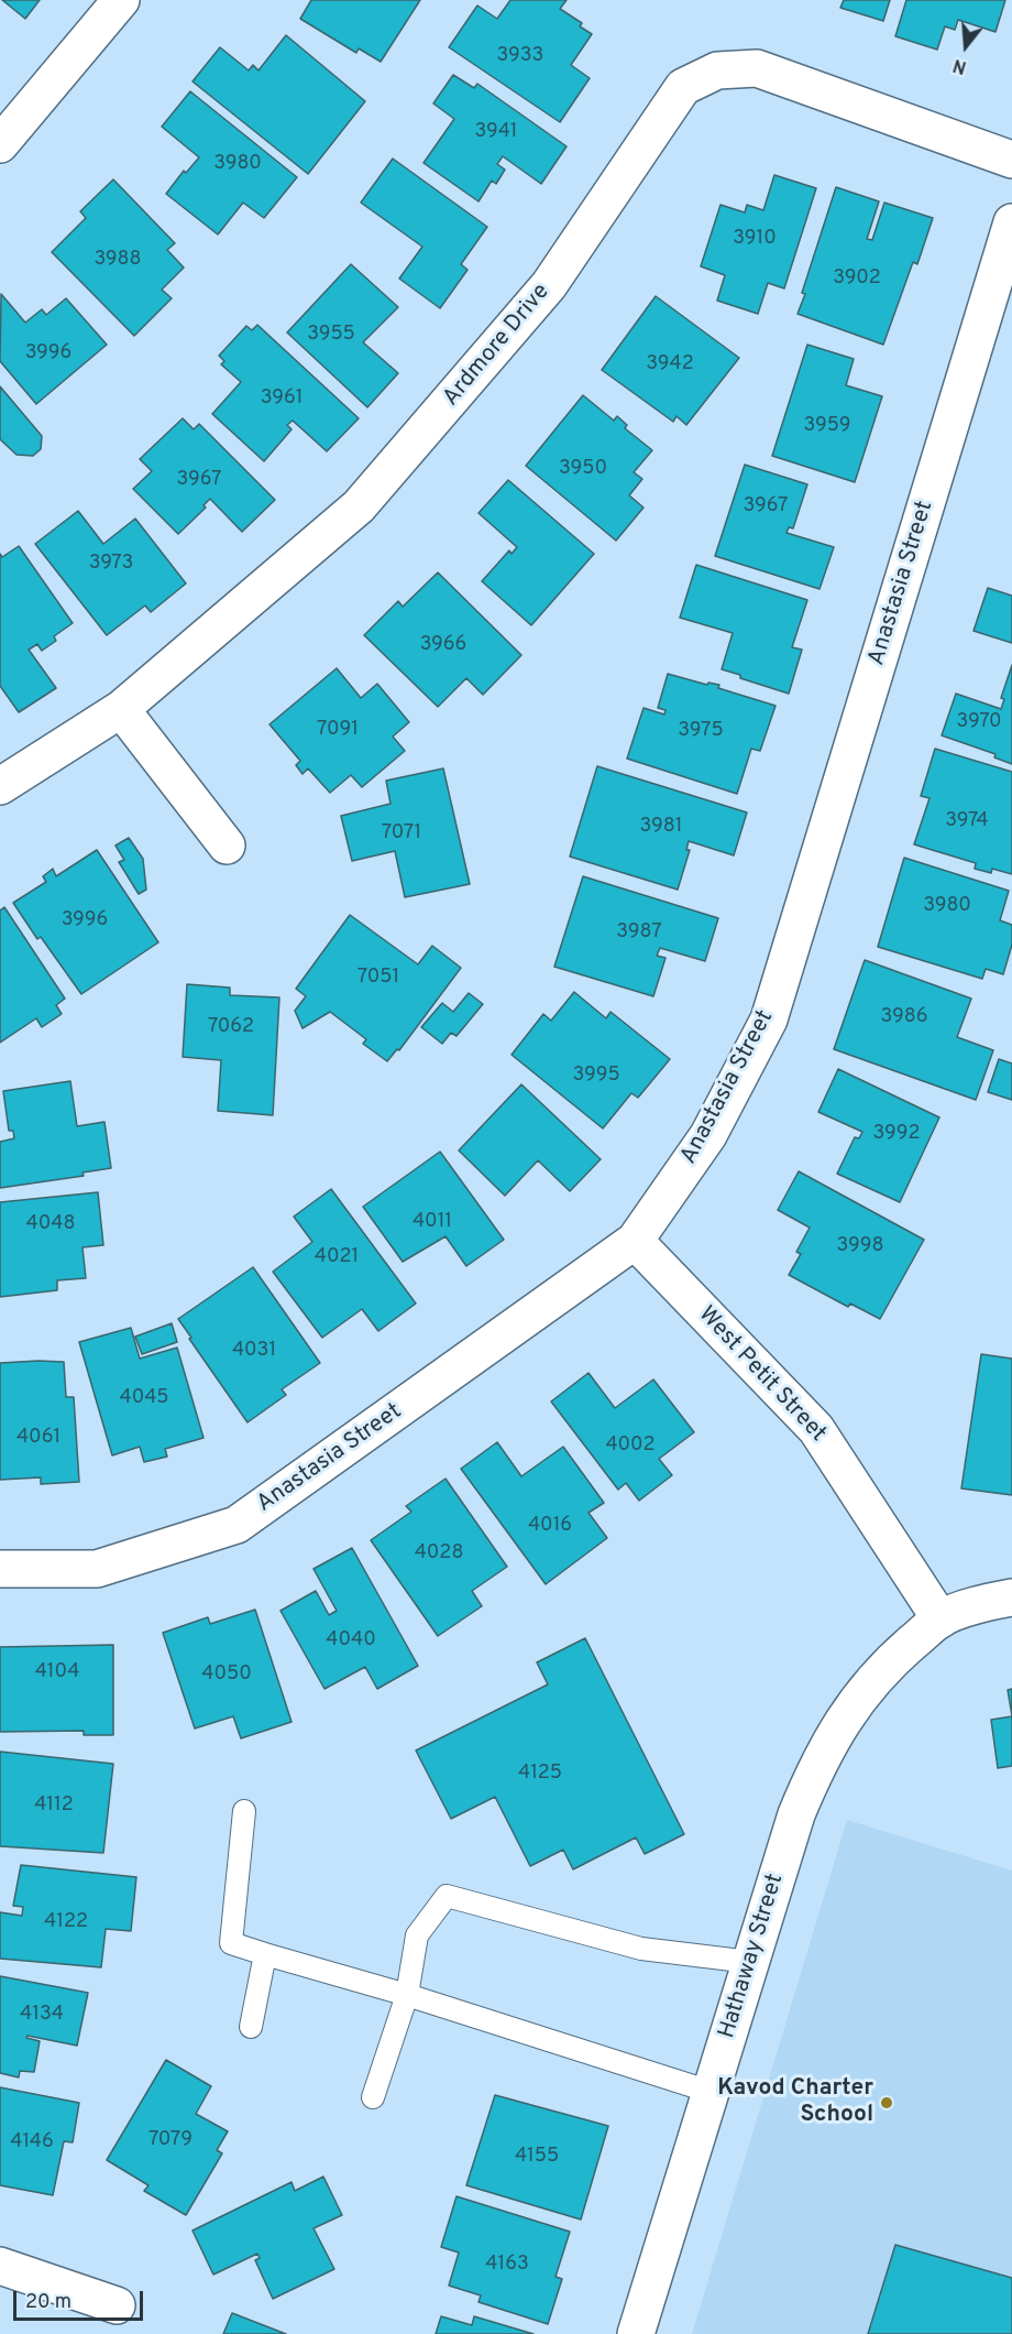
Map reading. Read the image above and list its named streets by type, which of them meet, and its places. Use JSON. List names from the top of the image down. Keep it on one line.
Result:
{"streets":{"street":["Ardmore Drive","Anastasia Street","West Petit Street","Hathaway Street"]},"crossings":[["Anastasia Street","West Petit Street"],["West Petit Street","Hathaway Street"]],"places":["Kavod Charter School"],"house_numbers":["3933","3941","3980","3910","3988","3902","3955","3996","3942","3961","3959","3950","3967","3967","3973","3966","3970","7091","3975","3974","3981","7071","3980","3996","3987","7051","3986","7062","3995","3992","4011","4048","3998","4021","4031","4045","4061","4002","4016","4028","4040","4104","4050","4125","4112","4122","4134","7079","4146","4155","4163"],"scale_bar":"20 m","north":"bottom"}
